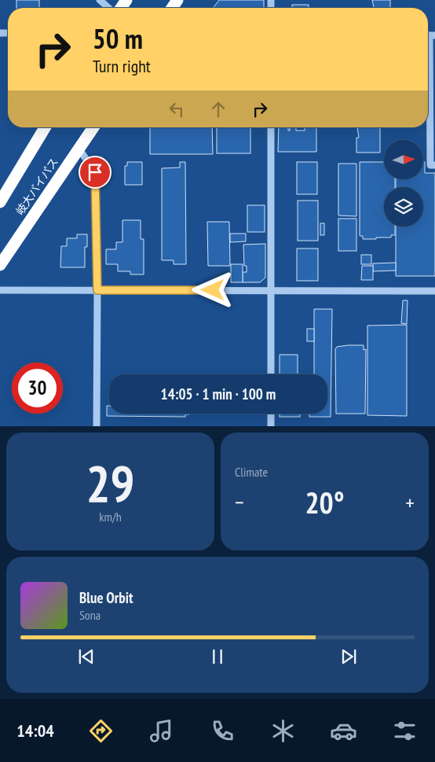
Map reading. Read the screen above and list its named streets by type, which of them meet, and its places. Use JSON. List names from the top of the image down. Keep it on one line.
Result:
{"streets":{"highway":["岐大バイパス"]},"north":"right","page":{"turn":["50 m","Turn right"],"limit":"30","trip":"14:05 · 1 min · 100 m","tile":[["29","km/h"],"Climate"],"heat":["−","20°","+"],"song":["Blue Orbit","Sona"],"tabs":"14:04"}}
